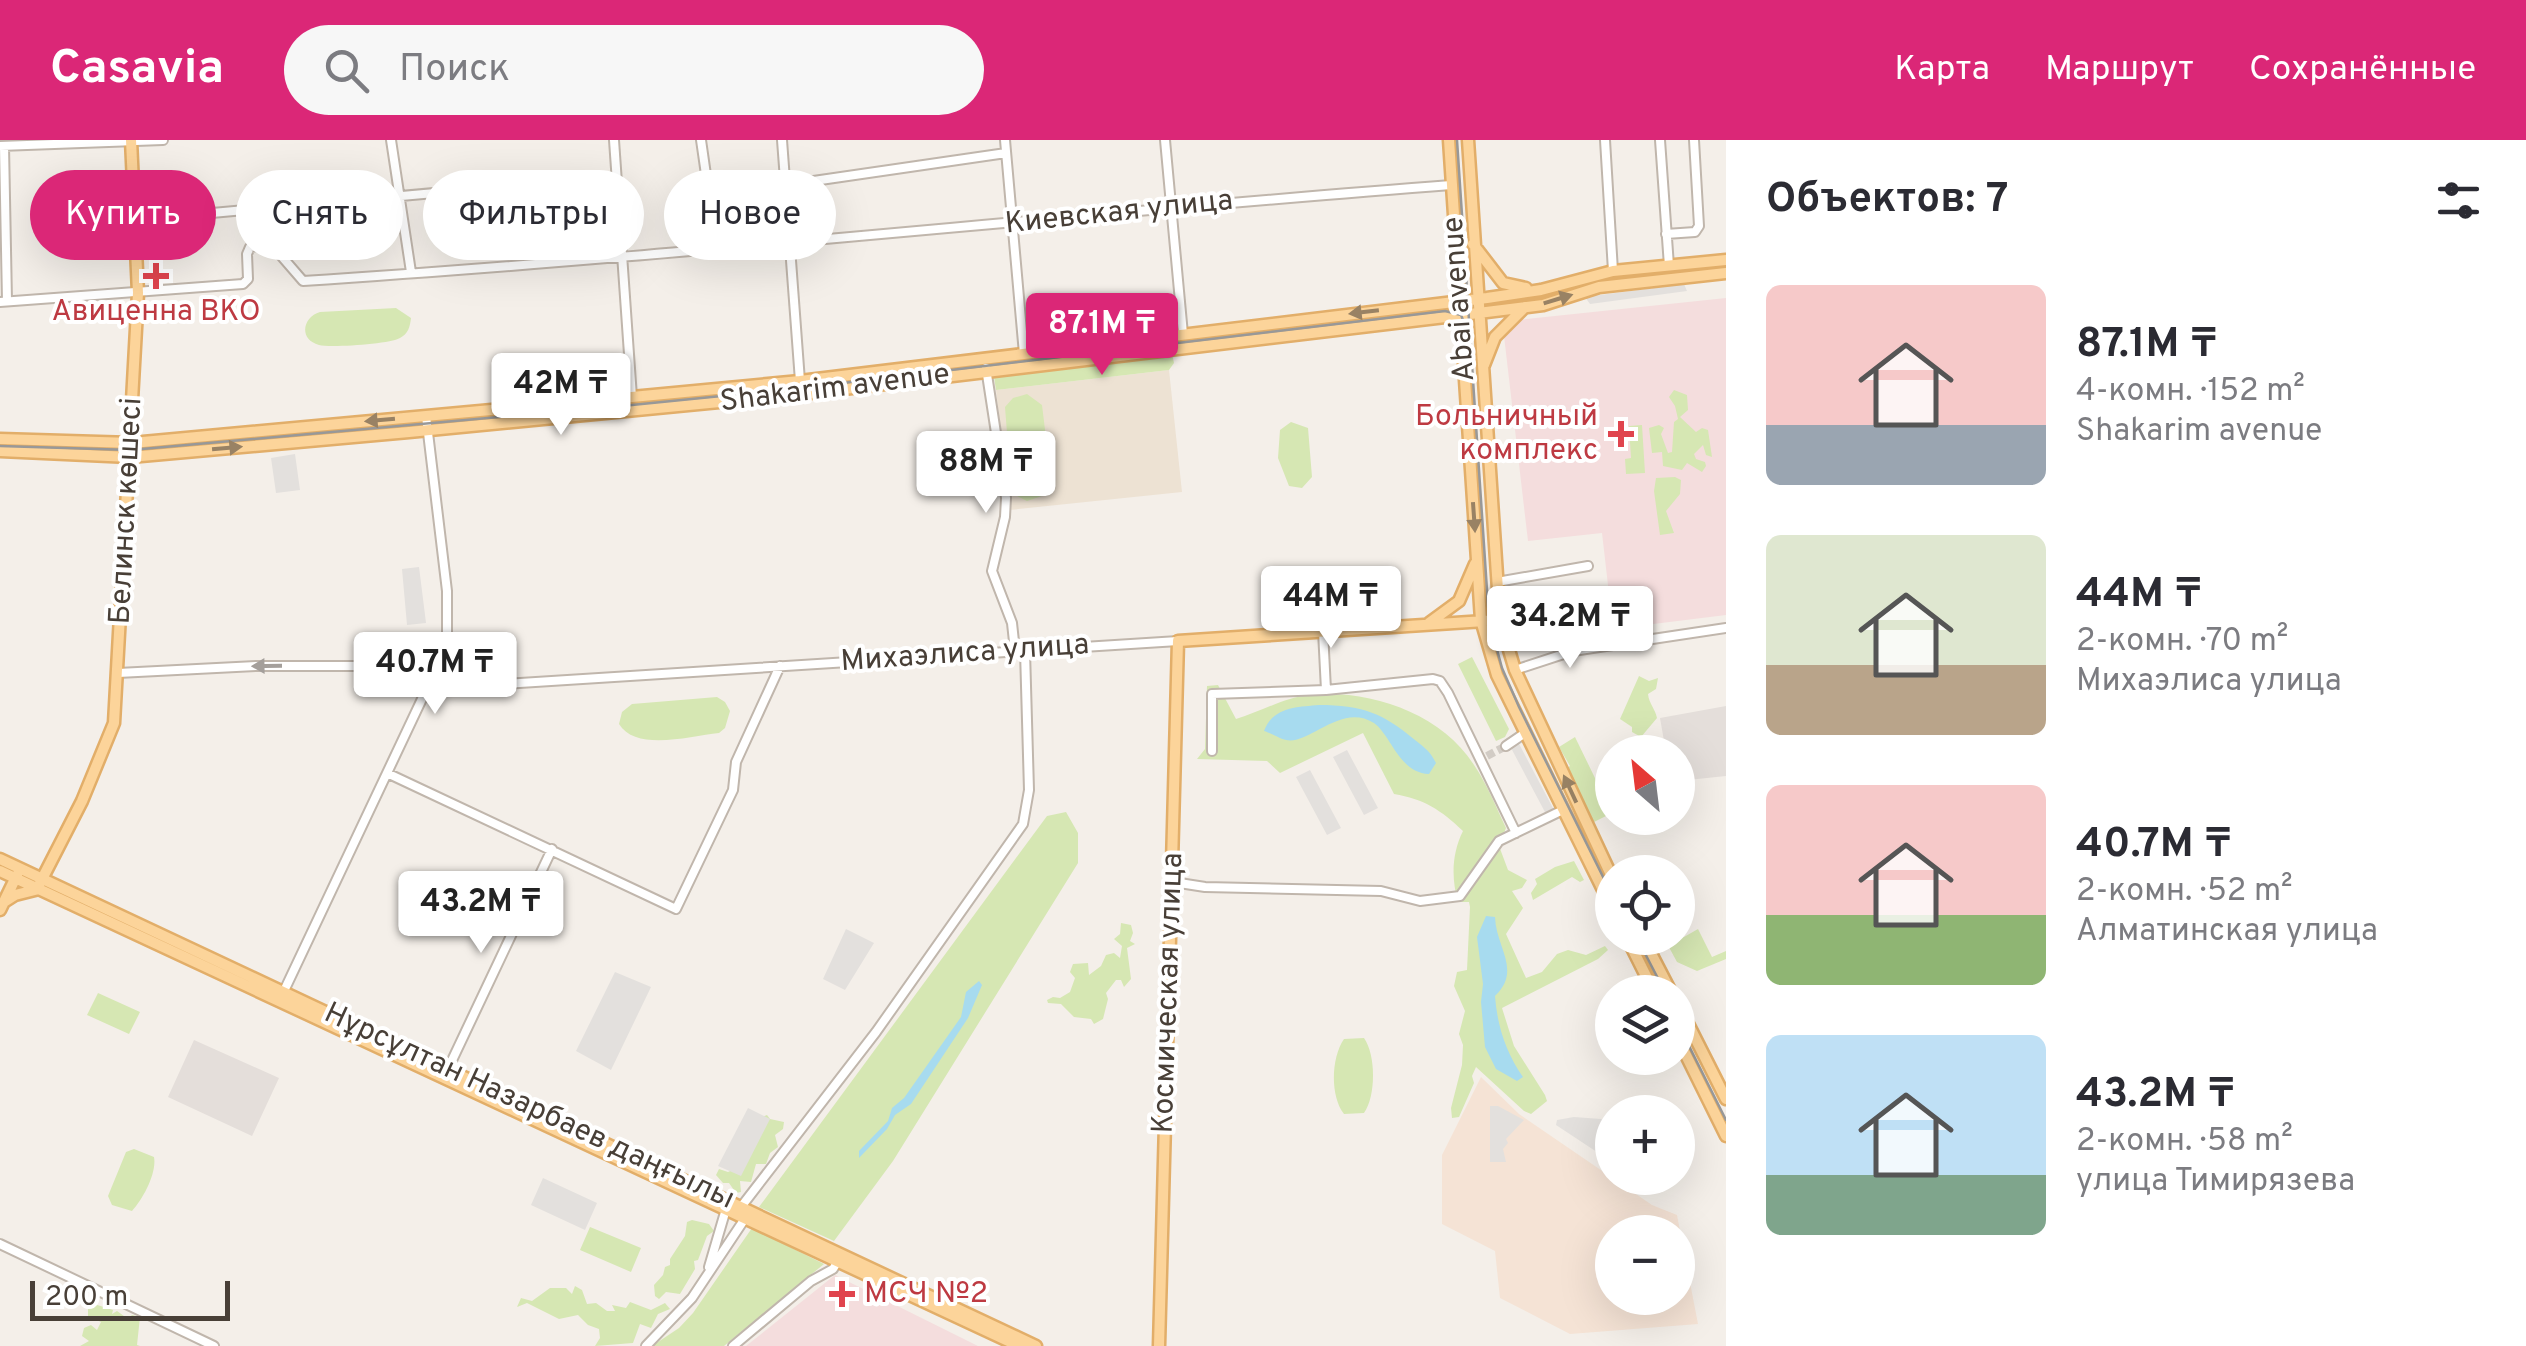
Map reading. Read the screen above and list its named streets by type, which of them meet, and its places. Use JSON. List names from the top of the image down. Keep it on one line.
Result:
{"streets":{"main road":["Abai avenue","Shakarim avenue","Белинск көшесі","Михаэлиса улица","Космическая улица","Нұрсұлтан Назарбаев даңғылы"],"street":["Киевская улица"]},"crossings":[["Киевская улица","Abai avenue"],["Киевская улица","Белинск көшесі"],["Abai avenue","Shakarim avenue"],["Abai avenue","Михаэлиса улица"],["Shakarim avenue","Белинск көшесі"],["Белинск көшесі","Михаэлиса улица"],["Белинск көшесі","Нұрсұлтан Назарбаев даңғылы"],["Михаэлиса улица","Космическая улица"]],"places":{"health":["Авиценна ВКО","Больничный комплекс","МСЧ №2"]},"scale_bar":"200 m","north":"top left","page":{"header":"Casavia","search":"Поиск","nav":["Карта","Маршрут","Сохранённые"],"heading":"Объектов: 7","chip":["Купить","Снять","Фильтры","Новое"],"list":[{"name":"87.1M ₸","note":"4-комн. · 152 m² · Shakarim avenue"},{"name":"44M ₸","note":"2-комн. · 70 m² · Михаэлиса улица"},{"name":"40.7M ₸","note":"2-комн. · 52 m² · Алматинская улица"},{"name":"43.2M ₸","note":"2-комн. · 58 m² · улица Тимирязева"}],"price":["87.1M ₸","42M ₸","88M ₸","44M ₸","34.2M ₸","40.7M ₸","43.2M ₸"],"map_buttons":["+","−"],"scale":"200 m"}}
